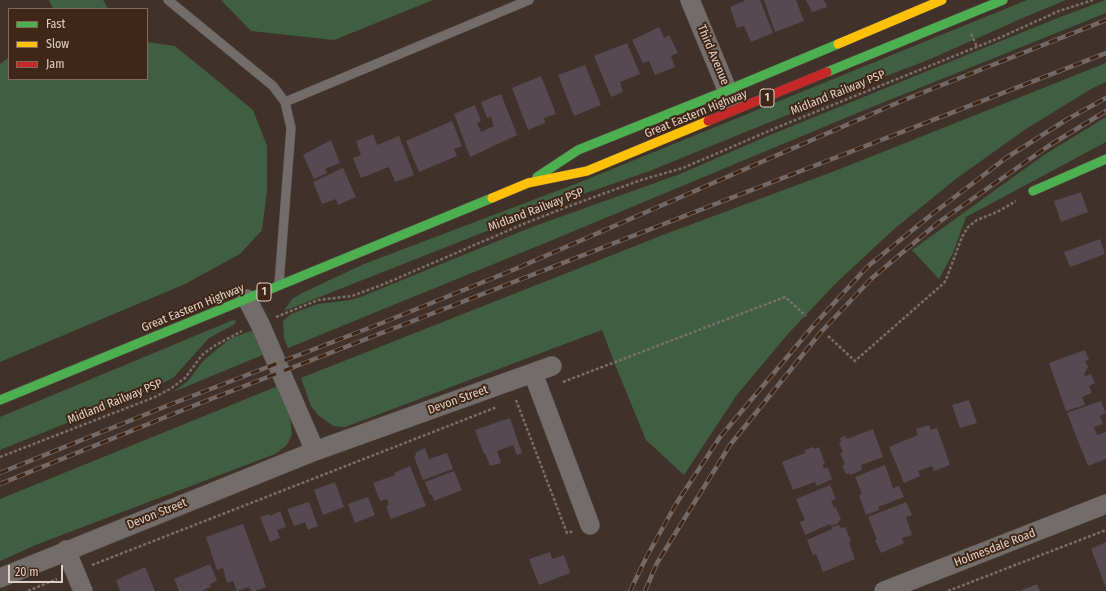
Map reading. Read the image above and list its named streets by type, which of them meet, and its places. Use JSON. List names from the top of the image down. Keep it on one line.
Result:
{"streets":{"main road":["1","Great Eastern Highway"],"street":["Third Avenue","Devon Street","Holmesdale Road"],"path":["Midland Railway PSP"]},"crossings":[["Third Avenue","Great Eastern Highway"]],"legend":["Fast","Slow","Jam"],"scale_bar":"20 m"}
